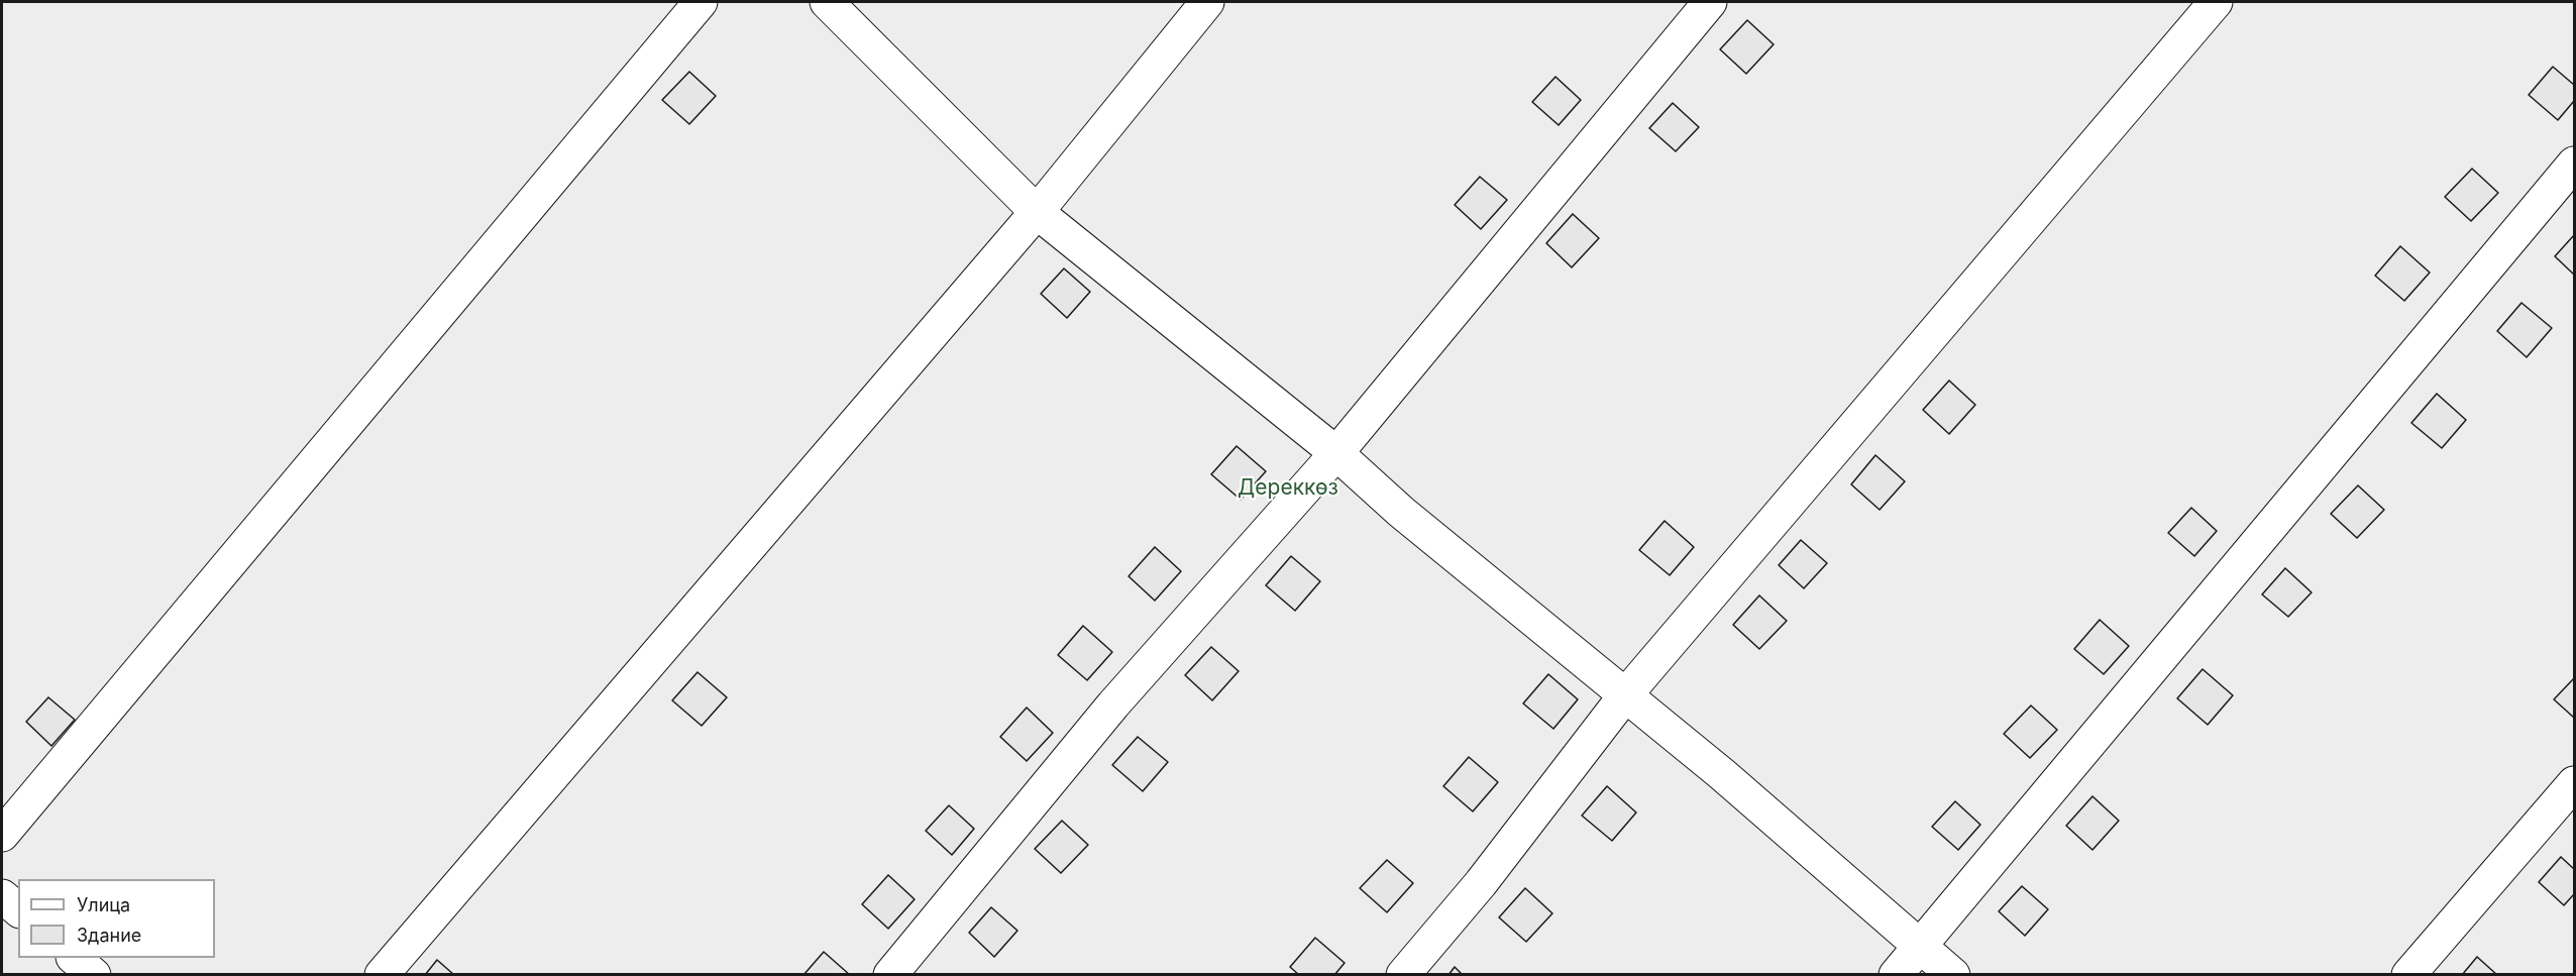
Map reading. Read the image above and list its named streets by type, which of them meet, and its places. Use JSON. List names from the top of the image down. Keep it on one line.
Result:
{"parks":["Дереккөз"],"legend":["Улица","Здание"]}
